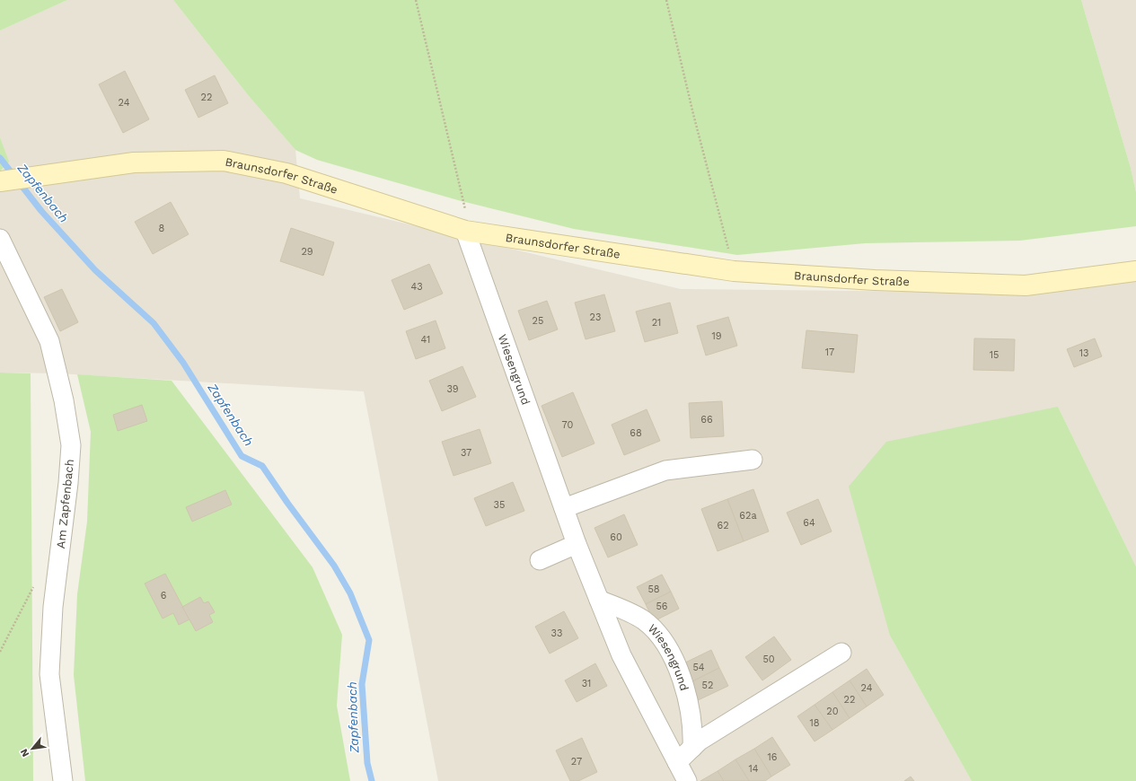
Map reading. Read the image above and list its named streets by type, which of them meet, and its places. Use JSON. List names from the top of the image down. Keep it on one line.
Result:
{"streets":{"street":["Braunsdorfer Straße","Wiesengrund","Am Zapfenbach"]},"crossings":[["Braunsdorfer Straße","Wiesengrund"]],"water":["Zapfenbach"],"house_numbers":["22","24","8","29","43","23","25","21","19","41","17","13","15","39","66","70","68","37","35","62a","64","62","60","58","6","56","33","50","54","31","52","24","22","20","18","16","27","14"],"north":"bottom left"}
